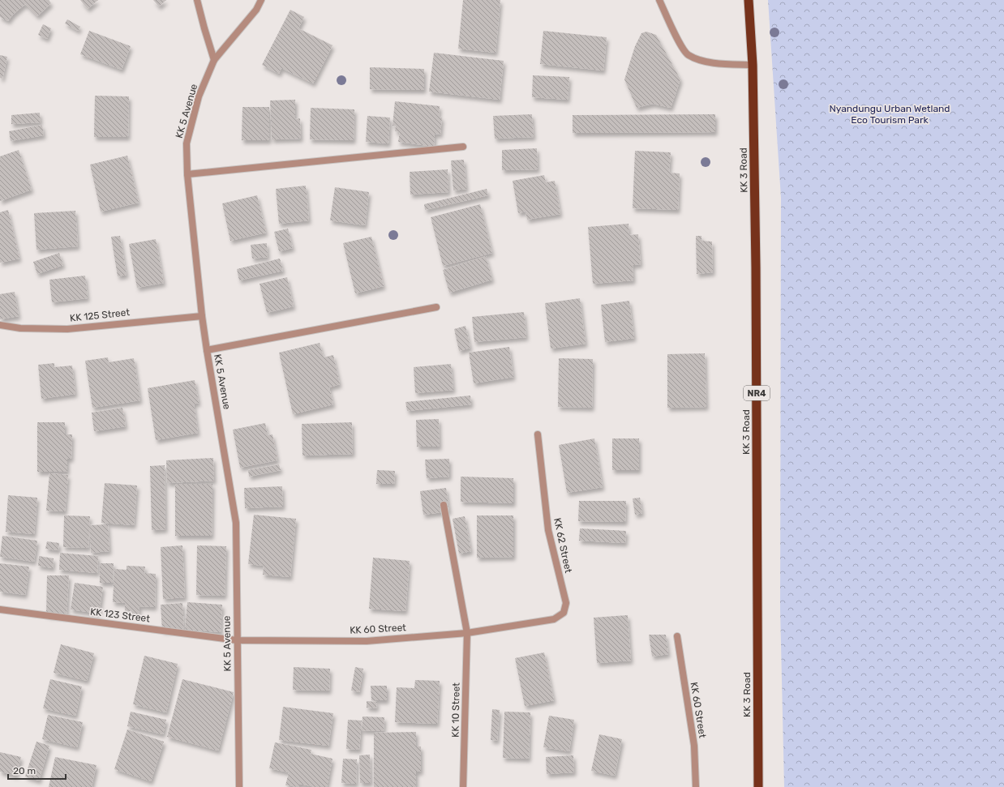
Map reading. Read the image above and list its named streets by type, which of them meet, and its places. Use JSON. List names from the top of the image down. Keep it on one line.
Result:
{"streets":{"highway":["KK 3 Road","NR4"],"street":["KK 5 Avenue","KK 125 Street","KK 62 Street","KK 123 Street","KK 60 Street","KK 10 Street"]},"crossings":[["KK 5 Avenue","KK 125 Street"],["KK 5 Avenue","KK 123 Street"],["KK 5 Avenue","KK 60 Street"],["KK 62 Street","KK 60 Street"],["KK 123 Street","KK 60 Street"],["KK 60 Street","KK 10 Street"]],"parks":["Nyandungu Urban Wetland Eco Tourism Park"],"scale_bar":"20 m"}
